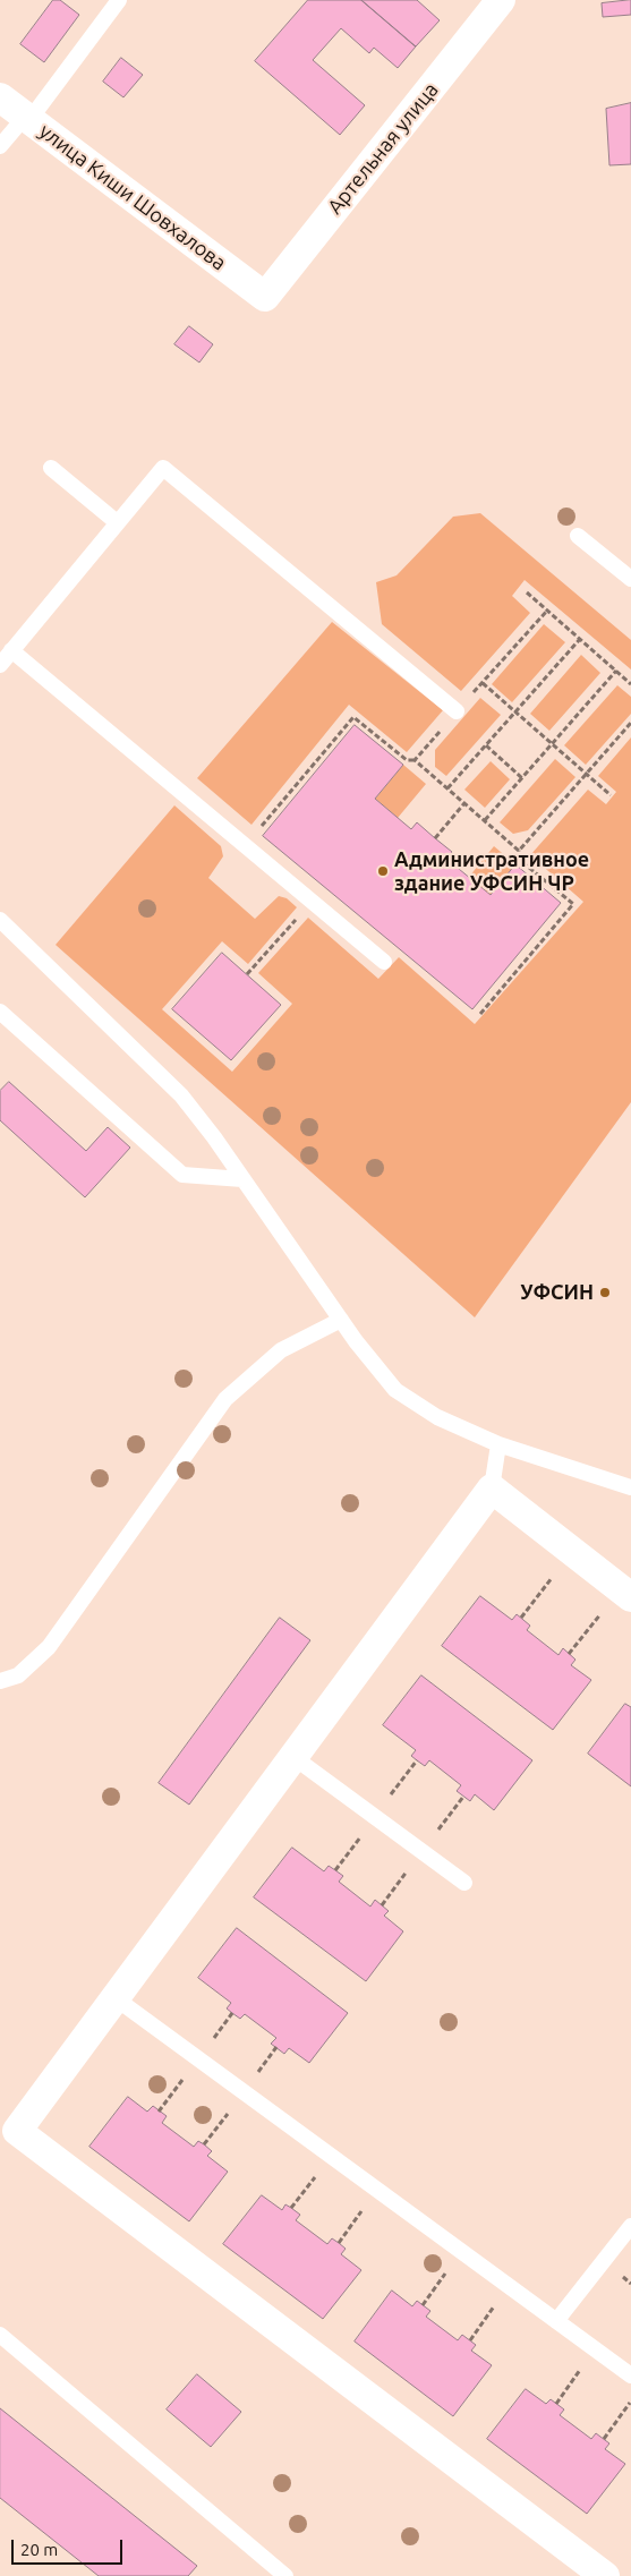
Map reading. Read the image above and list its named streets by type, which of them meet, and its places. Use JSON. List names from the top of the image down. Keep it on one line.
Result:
{"streets":{"street":["Артельная улица","улица Киши Шовхалова"]},"crossings":[["Артельная улица","улица Киши Шовхалова"]],"places":["Административное здание УФСИН ЧР","УФСИН"],"scale_bar":"20 m"}
